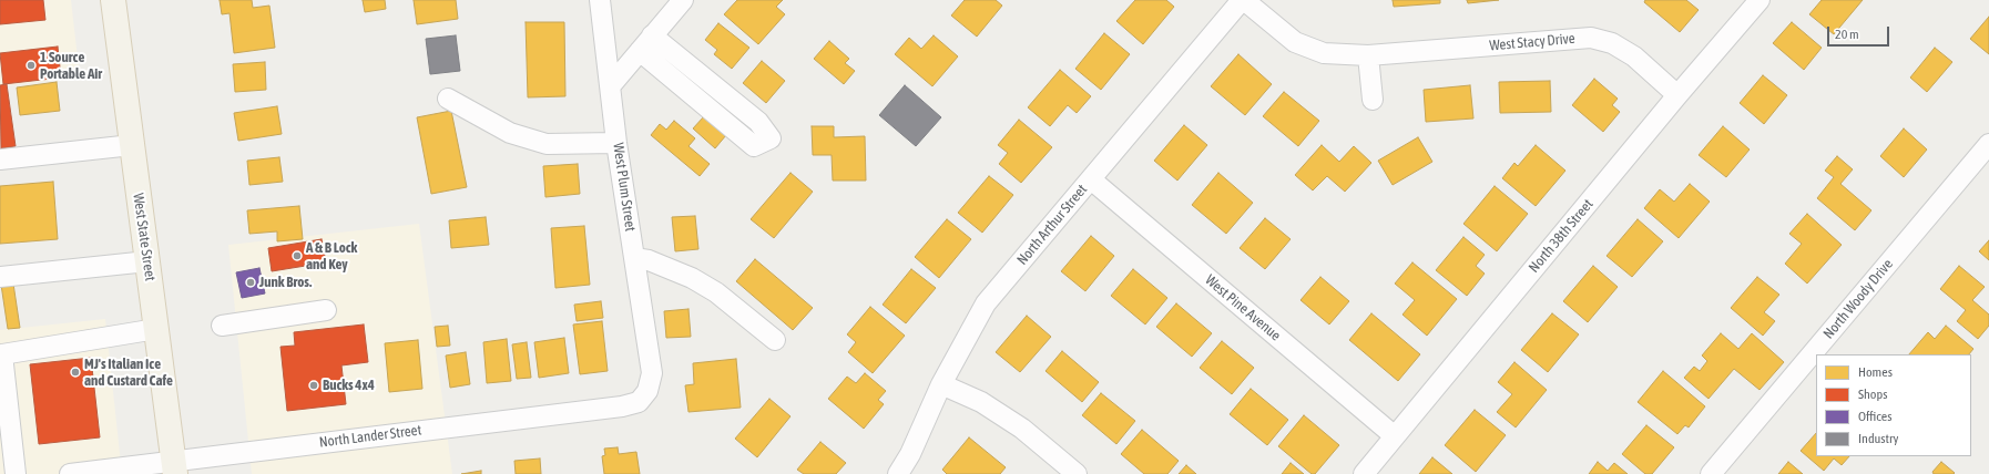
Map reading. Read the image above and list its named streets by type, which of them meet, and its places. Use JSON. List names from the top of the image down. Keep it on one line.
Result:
{"streets":{"main road":["West State Street"],"street":["West Stacy Drive","West Plum Street","North Arthur Street","North 38th Street","North Woody Drive","West Pine Avenue","North Lander Street"]},"crossings":[["West Stacy Drive","North Arthur Street"],["West Stacy Drive","North 38th Street"],["West Plum Street","North Lander Street"],["North Arthur Street","West Pine Avenue"],["North 38th Street","West Pine Avenue"],["West State Street","North Lander Street"]],"places":["1 Source Portable Air","A & B Lock and Key","Junk Bros.","MJ's Italian Ice and Custard Cafe","Bucks 4x4"],"legend":["Homes","Shops","Offices","Industry"],"scale_bar":"20 m"}
